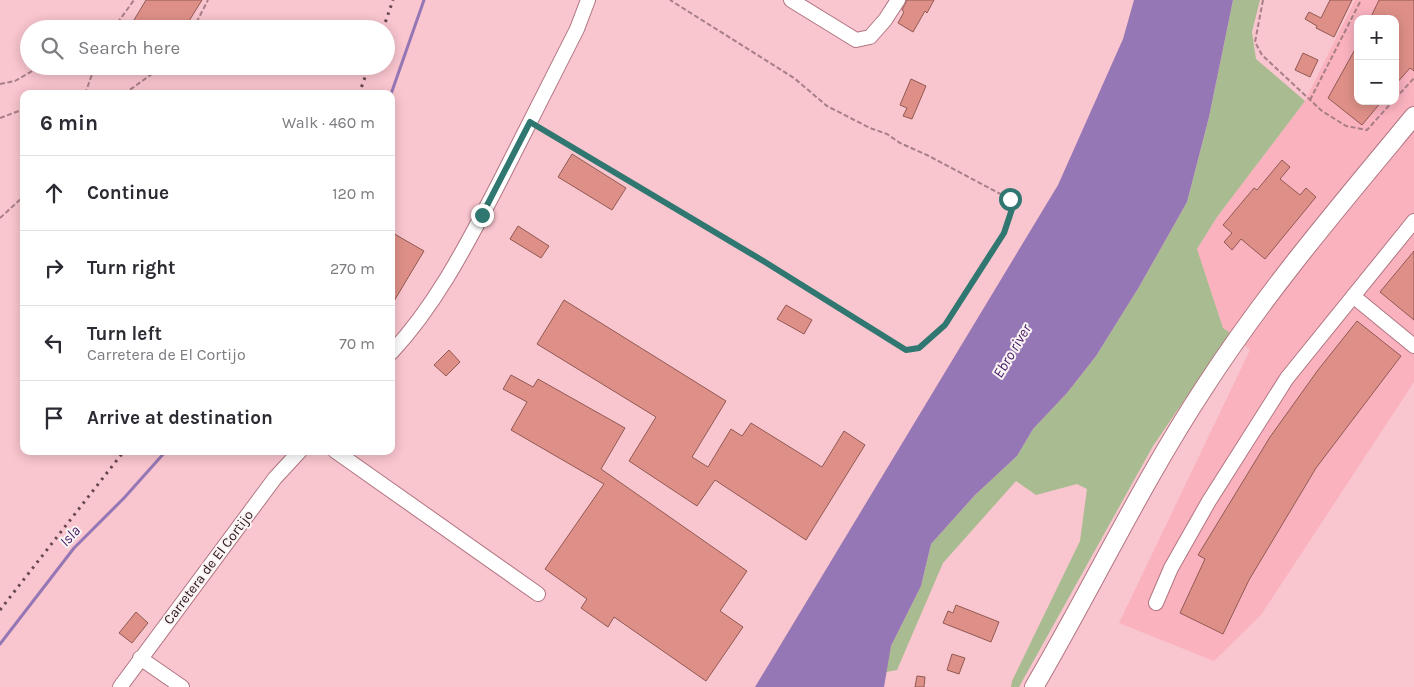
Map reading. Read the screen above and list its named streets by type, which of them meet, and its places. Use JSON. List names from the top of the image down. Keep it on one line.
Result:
{"streets":{"street":["Carretera de El Cortijo"]},"water":["Ebro river","Isla"],"page":{"map_buttons":["+","−"],"search":"Search here","heading":["6 min","Walk · 460 m"],"list":[["Continue","120 m"],["Turn right","270 m"],["Turn left","Carretera de El Cortijo","70 m"],"Arrive at destination"]}}
